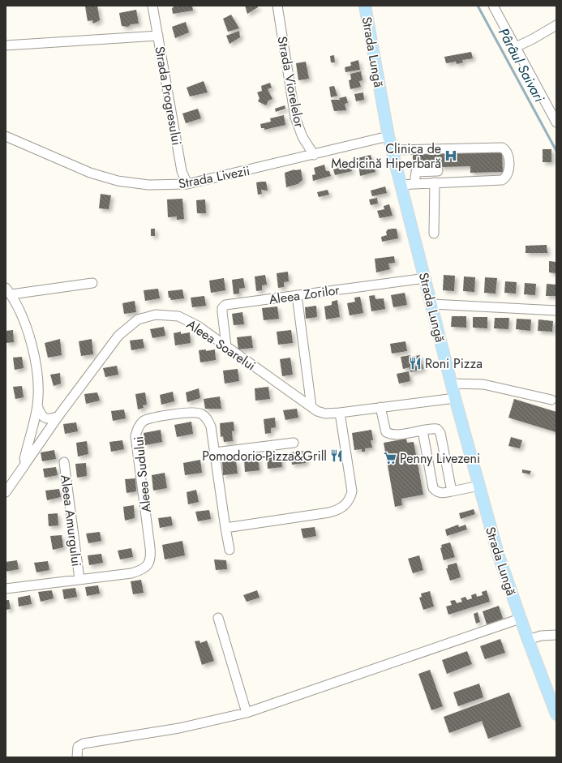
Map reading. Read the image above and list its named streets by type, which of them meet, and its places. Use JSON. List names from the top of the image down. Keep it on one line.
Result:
{"streets":{"main road":["Strada Lungă"],"street":["Strada Viorelelor","Strada Progresului","Strada Livezii","Aleea Zorilor","Aleea Soarelui","Aleea Sudului","Aleea Amurgului"]},"crossings":[["Strada Lungă","Strada Livezii"],["Strada Lungă","Aleea Zorilor"],["Strada Lungă","Aleea Soarelui"],["Strada Viorelelor","Strada Livezii"],["Strada Progresului","Strada Livezii"],["Aleea Zorilor","Aleea Soarelui"],["Aleea Sudului","Aleea Amurgului"]],"water":["Pârâul Saivari"],"places":{"hospital":["Clinica de Medicină Hiperbară"],"restaurant":["Roni Pizza","Pomodorio-Pizza&Grill"],"supermarket":["Penny Livezeni"]}}
